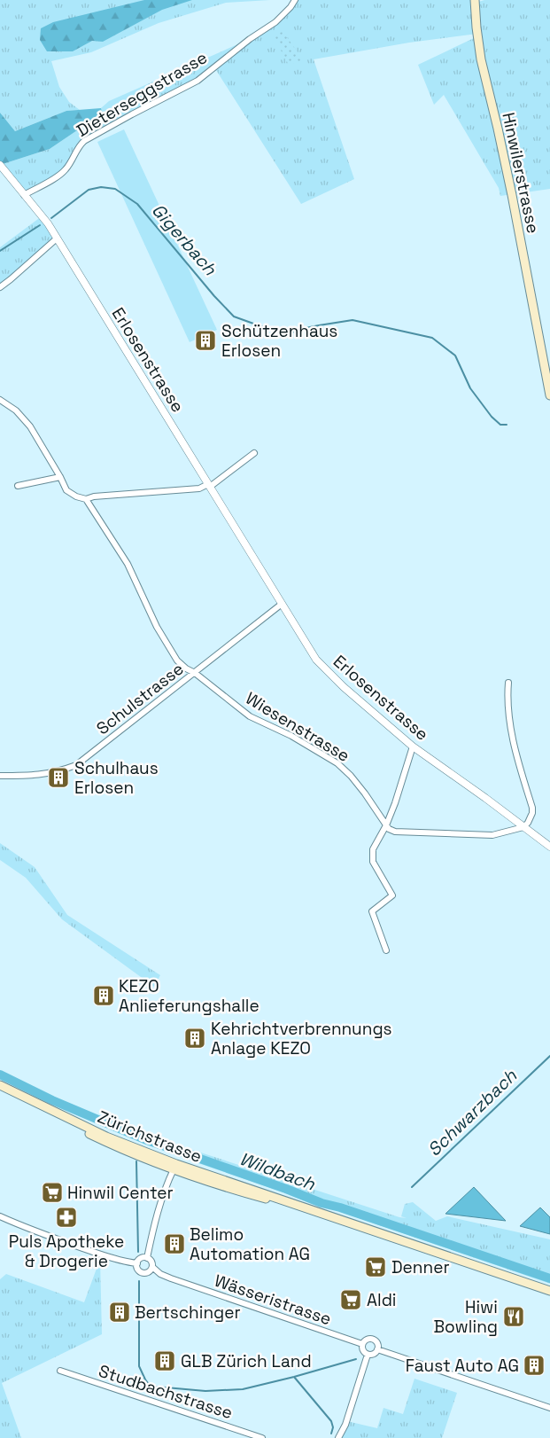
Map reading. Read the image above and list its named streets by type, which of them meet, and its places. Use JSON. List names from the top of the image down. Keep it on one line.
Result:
{"streets":{"main road":["Hinwilerstrasse","Zürichstrasse"],"street":["Dieterseggstrasse","Erlosenstrasse","Schulstrasse","Wiesenstrasse","Wässeristrasse","Studbachstrasse"]},"crossings":[["Dieterseggstrasse","Erlosenstrasse"],["Erlosenstrasse","Schulstrasse"],["Schulstrasse","Wiesenstrasse"]],"water":["Gigerbach","Schwarzbach","Wildbach"],"places":{"building":["Schützenhaus Erlosen","Schulhaus Erlosen","KEZO Anlieferungshalle","Kehrichtverbrennungs Anlage KEZO","Belimo Automation AG","Bertschinger","GLB Zürich Land","Faust Auto AG"],"supermarket":["Hinwil Center","Denner","Aldi"],"pharmacy":["Puls Apotheke & Drogerie"],"restaurant":["Hiwi Bowling"]}}
